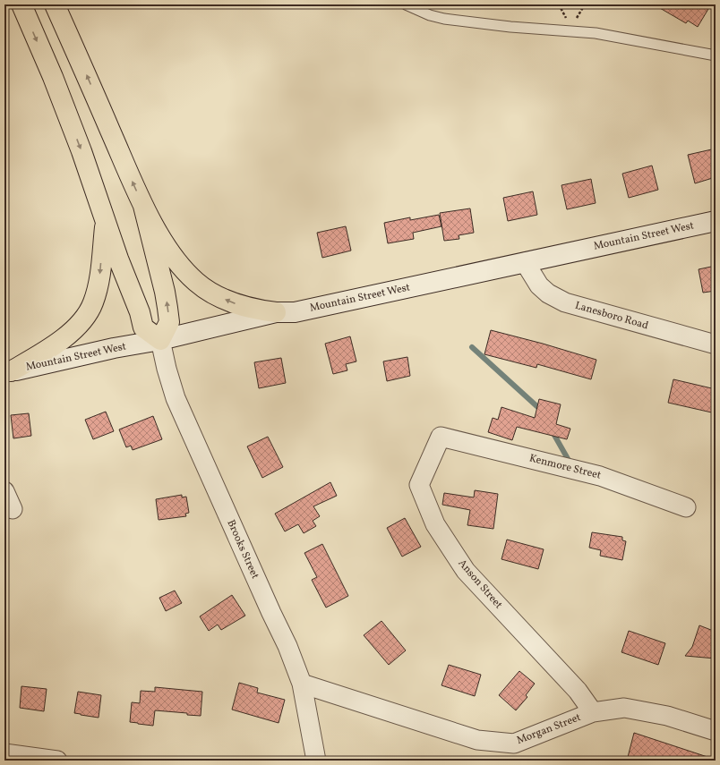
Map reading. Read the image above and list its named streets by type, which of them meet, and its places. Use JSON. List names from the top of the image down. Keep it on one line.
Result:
{"streets":{"main road":["Mountain Street West"],"street":["Lanesboro Road","Kenmore Street","Brooks Street","Anson Street","Morgan Street"]},"crossings":[["Mountain Street West","Lanesboro Road"],["Mountain Street West","Brooks Street"],["Kenmore Street","Anson Street"],["Brooks Street","Morgan Street"],["Anson Street","Morgan Street"]]}
